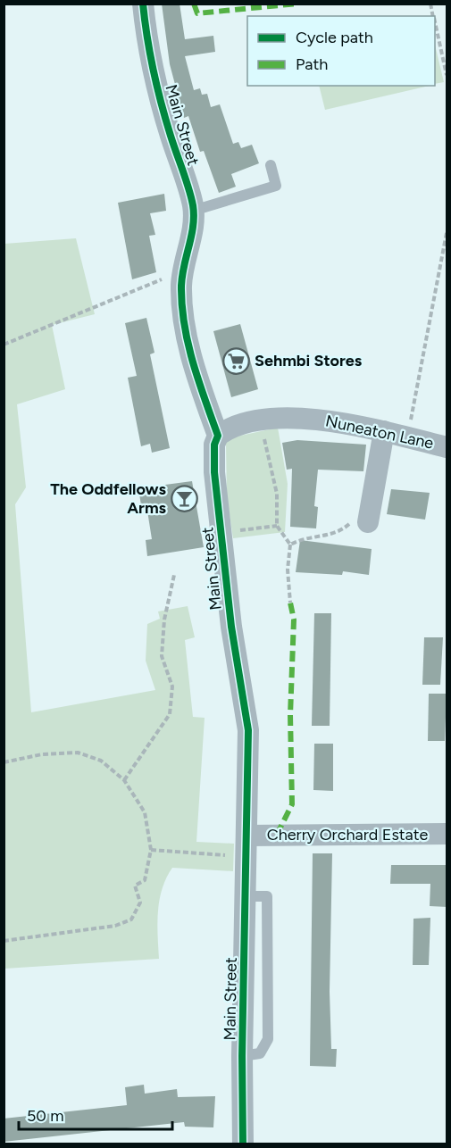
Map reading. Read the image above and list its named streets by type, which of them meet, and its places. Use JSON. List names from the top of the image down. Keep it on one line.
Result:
{"streets":{"street":["Main Street","Nuneaton Lane","Cherry Orchard Estate"]},"crossings":[["Main Street","Nuneaton Lane"],["Main Street","Cherry Orchard Estate"]],"places":{"supermarket":["Sehmbi Stores"],"bar":["The Oddfellows Arms"]},"legend":["Cycle path","Path"],"scale_bar":"50 m"}
